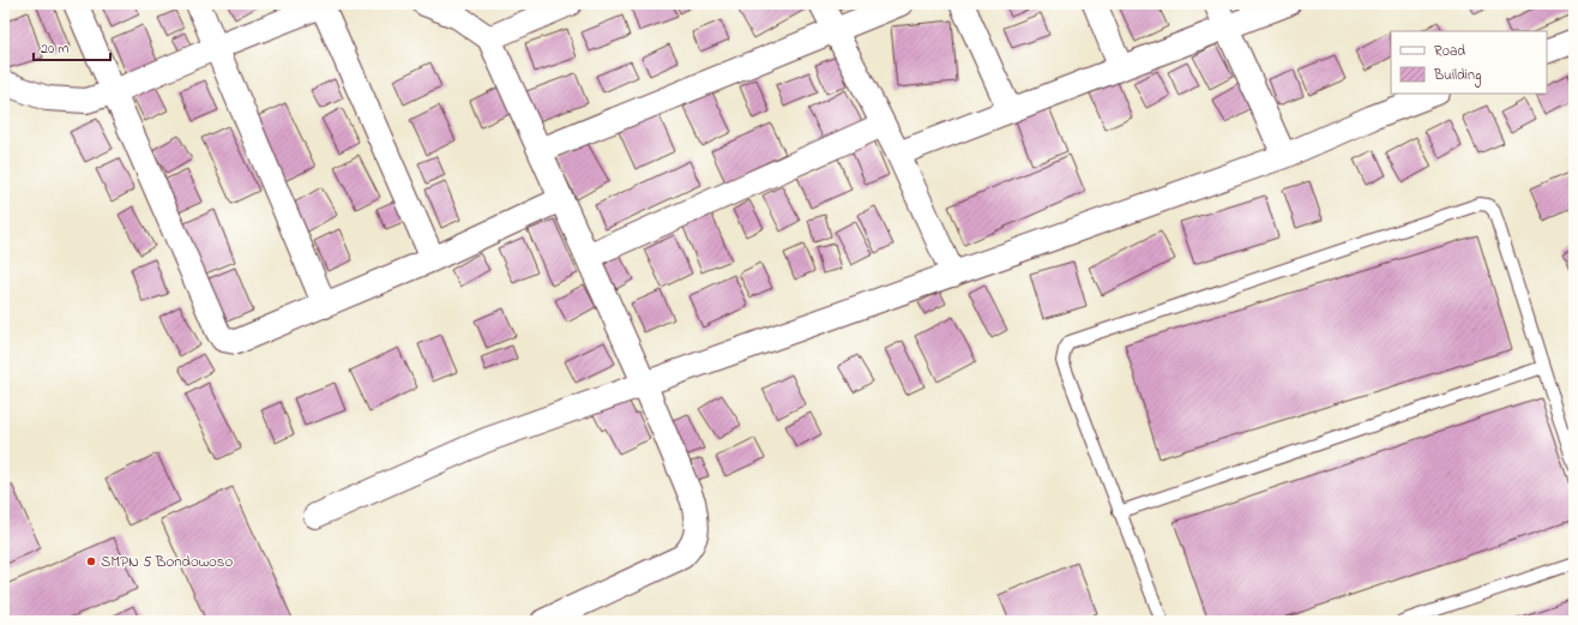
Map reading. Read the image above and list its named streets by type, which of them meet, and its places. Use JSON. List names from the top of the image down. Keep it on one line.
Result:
{"places":["SMPN 5 Bondowoso"],"legend":["Road","Building"],"scale_bar":"20 m"}
